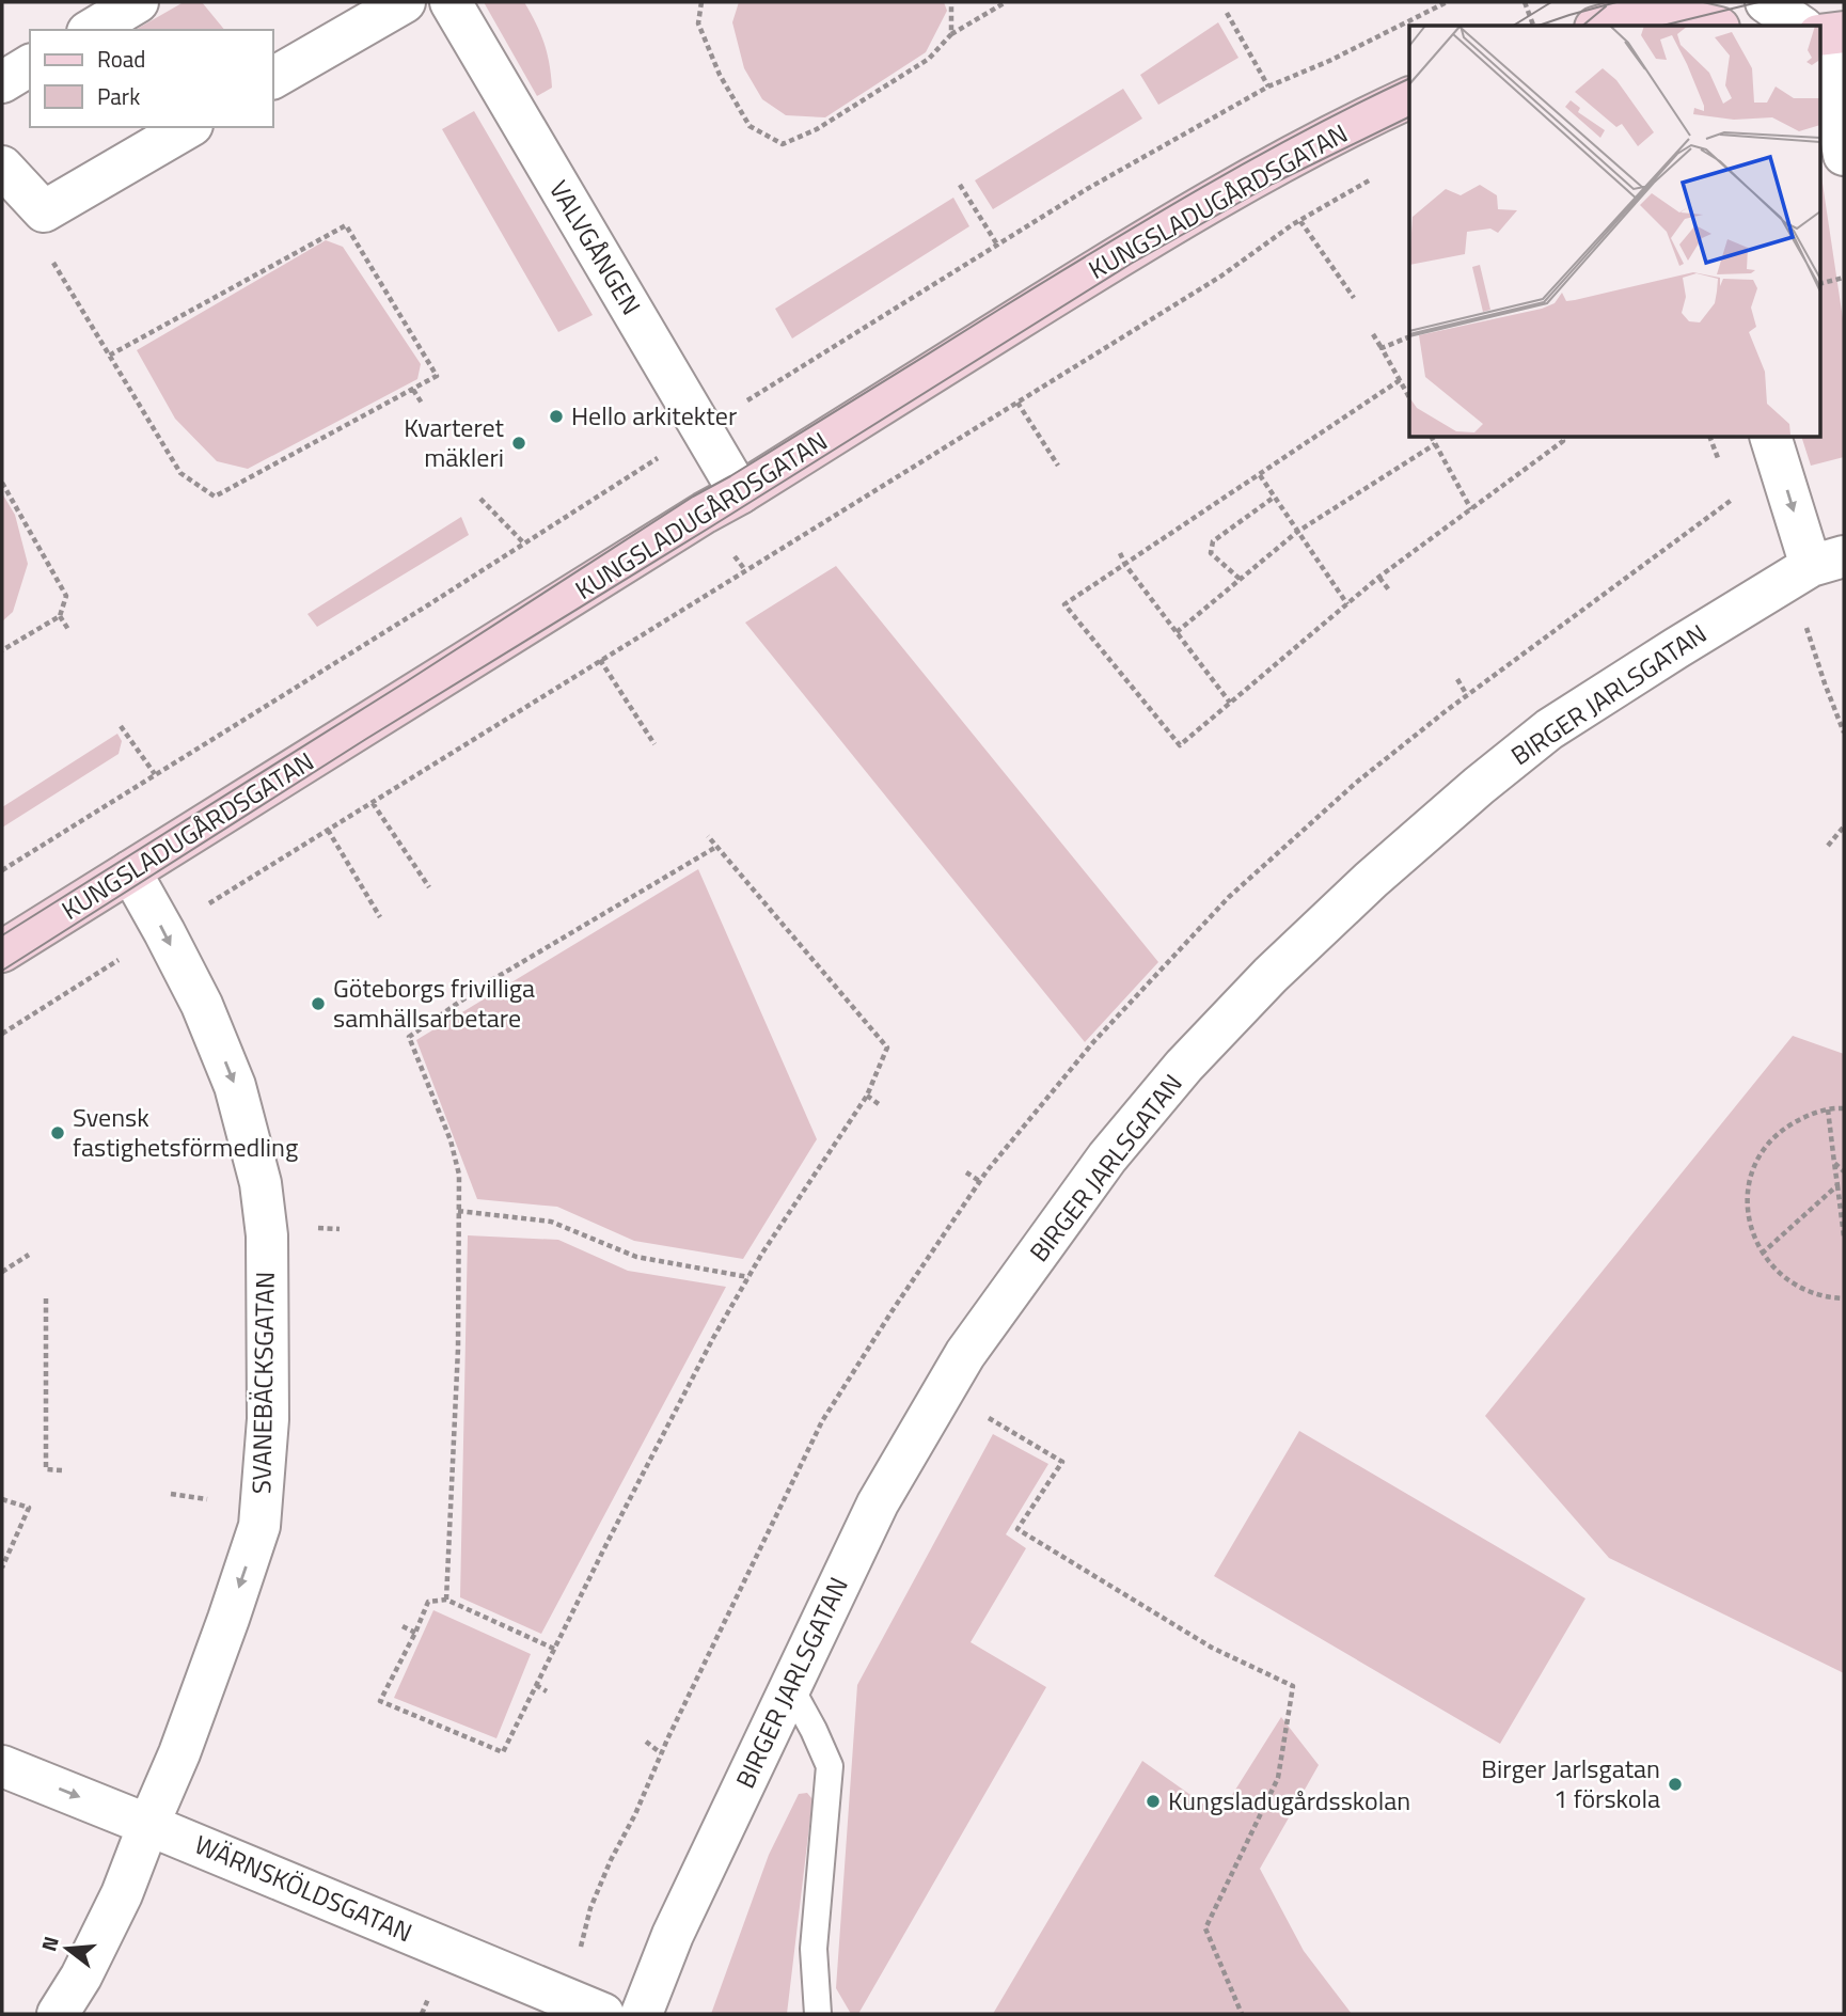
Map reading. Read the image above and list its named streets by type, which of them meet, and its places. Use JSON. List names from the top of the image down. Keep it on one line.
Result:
{"streets":{"street":["KUNGSLADUGÅRDSGATAN","VALVGÅNGEN","BIRGER JARLSGATAN","SVANEBÄCKSGATAN","WÄRNSKÖLDSGATAN"]},"crossings":[["KUNGSLADUGÅRDSGATAN","VALVGÅNGEN"],["KUNGSLADUGÅRDSGATAN","SVANEBÄCKSGATAN"],["SVANEBÄCKSGATAN","WÄRNSKÖLDSGATAN"]],"one_way":["SVANEBÄCKSGATAN"],"places":["Hello arkitekter","Kvarteret mäkleri","Göteborgs frivilliga samhällsarbetare","Svensk fastighetsförmedling","Birger Jarlsgatan 1 förskola","Kungsladugårdsskolan"],"legend":["Road","Park"],"north":"left"}
